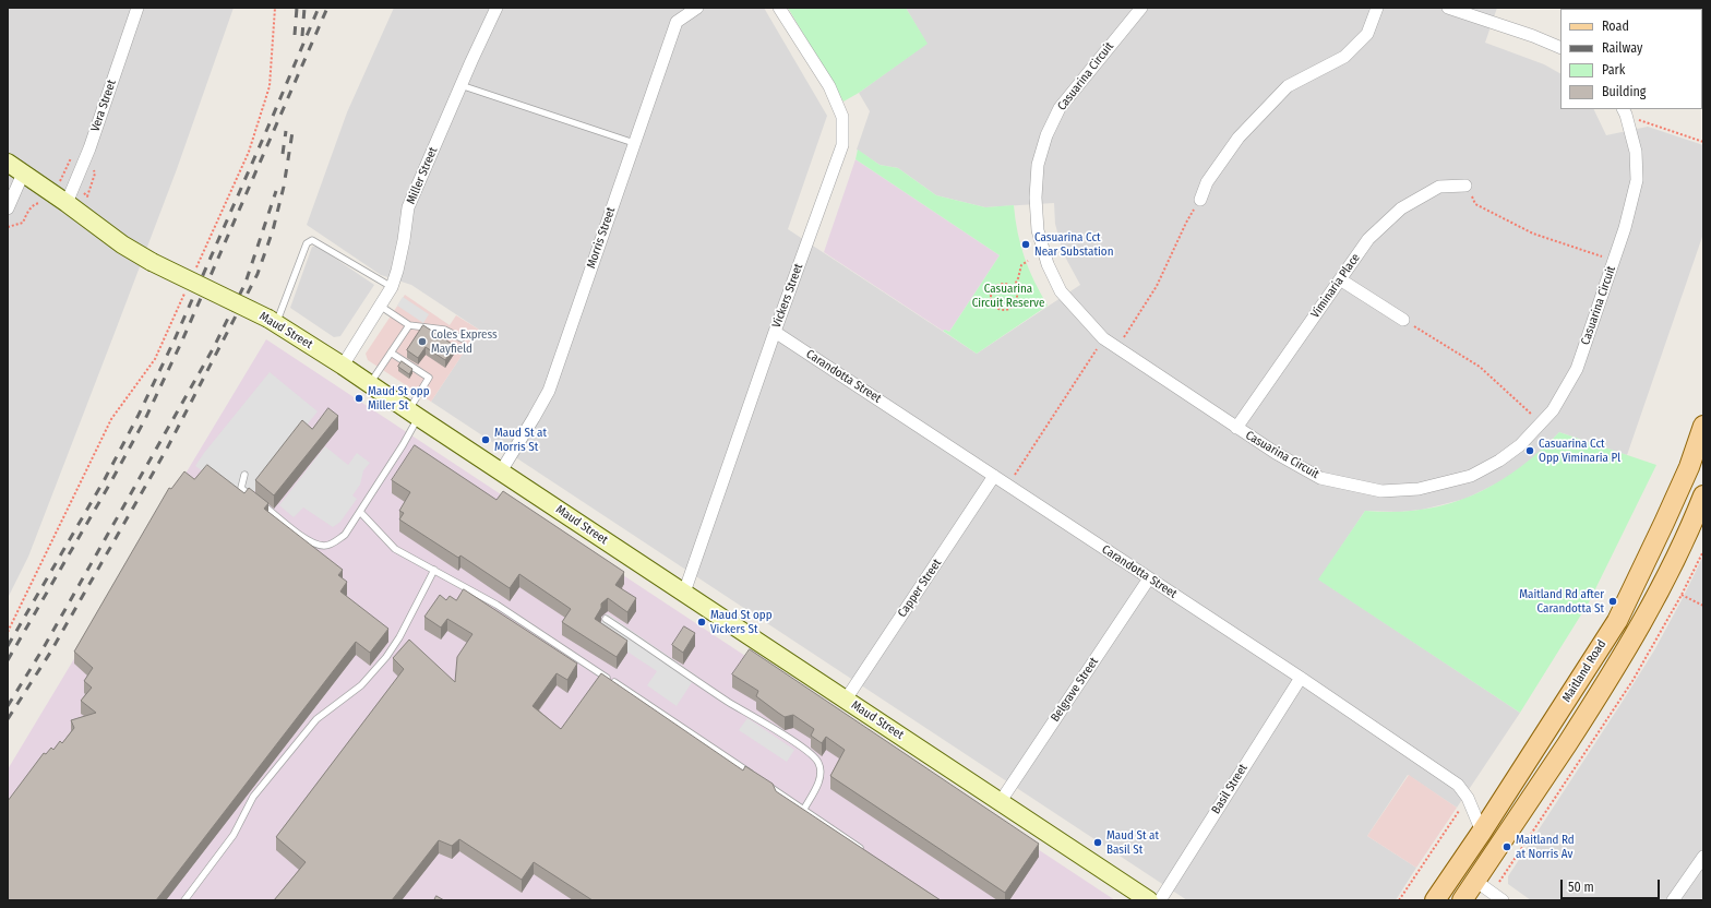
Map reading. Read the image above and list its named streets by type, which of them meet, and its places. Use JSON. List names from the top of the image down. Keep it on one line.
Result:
{"streets":{"main road":["Maud Street","Maitland Road"],"street":["Casuarina Circuit","Vera Street","Miller Street","Morris Street","Viminaria Place","Vickers Street","Carandotta Street","Capper Street","Belgrave Street","Basil Street"]},"crossings":[["Casuarina Circuit","Viminaria Place"],["Vera Street","Maud Street"],["Miller Street","Maud Street"],["Morris Street","Maud Street"],["Vickers Street","Maud Street"],["Vickers Street","Carandotta Street"],["Maud Street","Capper Street"],["Maud Street","Belgrave Street"],["Carandotta Street","Capper Street"],["Carandotta Street","Maitland Road"],["Carandotta Street","Belgrave Street"],["Carandotta Street","Basil Street"]],"parks":["Casuarina Circuit Reserve"],"places":["Casuarina Cct Near Substation","Coles Express Mayfield","Maud St opp Miller St","Maud St at Morris St","Casuarina Cct Opp Viminaria Pl","Maitland Rd after Carandotta St","Maud St opp Vickers St","Maud St at Basil St","Maitland Rd at Norris Av"],"legend":["Road","Railway","Park","Building"],"scale_bar":"50 m"}
